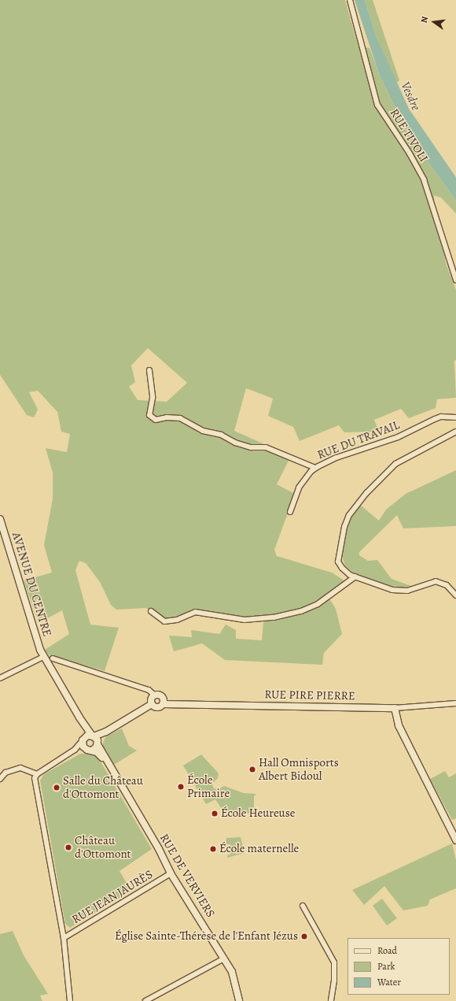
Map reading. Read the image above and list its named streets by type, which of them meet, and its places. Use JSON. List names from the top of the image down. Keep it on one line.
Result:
{"streets":{"street":["RUE TIVOLI","RUE DU TRAVAIL","AVENUE DU CENTRE","RUE PIRE PIERRE","RUE DE VERVIERS","RUE JEAN JAURÈS"]},"crossings":[["RUE DE VERVIERS","RUE JEAN JAURÈS"]],"water":["Vesdre"],"places":["Hall Omnisports Albert Bidoul","École Primaire","Salle du Château d'Ottomont","École Heureuse","Château d'Ottomont","École maternelle","Église Sainte-Thérèse de l'Enfant Jézus"],"legend":["Road","Park","Water"],"north":"left"}
